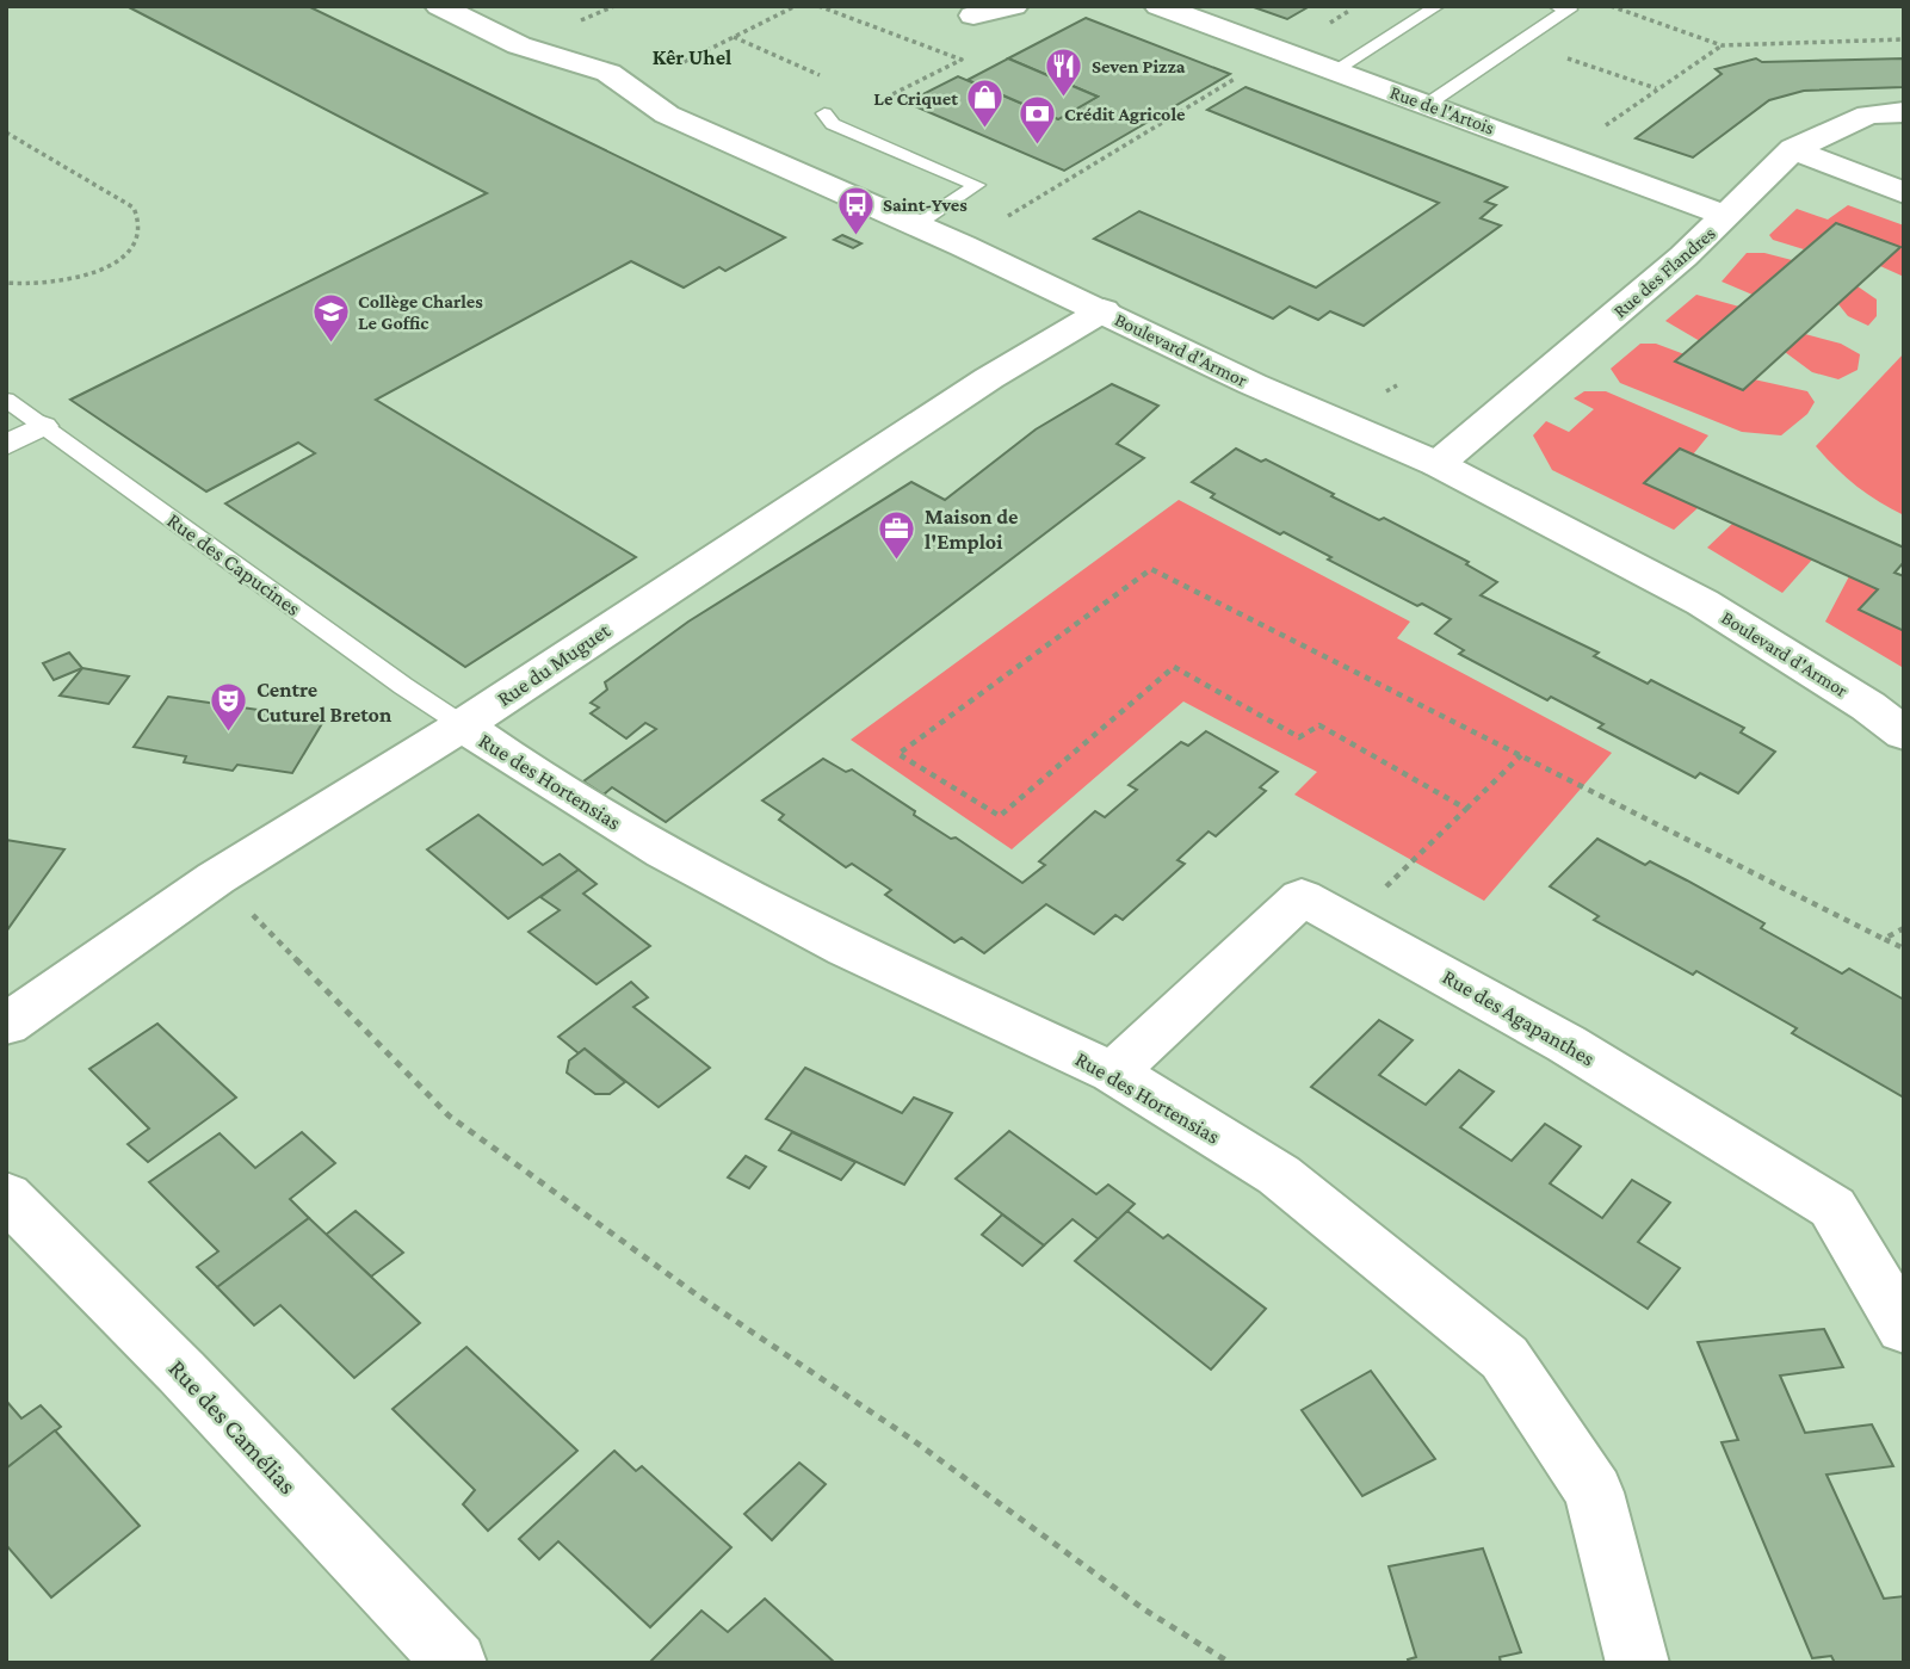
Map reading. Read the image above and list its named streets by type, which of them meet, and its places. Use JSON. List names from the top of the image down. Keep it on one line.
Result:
{"streets":{"street":["Rue de l'Artois","Rue des Flandres","Boulevard d'Armor","Rue du Muguet","Rue des Hortensias","Rue des Agapanthes","Rue des Camélias"],"lane":["Rue des Capucines"]},"crossings":[["Rue de l'Artois","Rue des Flandres"],["Rue des Flandres","Boulevard d'Armor"],["Boulevard d'Armor","Rue du Muguet"],["Rue des Capucines","Rue du Muguet"],["Rue des Capucines","Rue des Hortensias"],["Rue du Muguet","Rue des Hortensias"],["Rue des Hortensias","Rue des Agapanthes"]],"districts":["Kêr Uhel"],"places":{"restaurant":["Seven Pizza"],"shop":["Le Criquet"],"bank":["Crédit Agricole"],"bus stop":["Saint-Yves"],"school or university":["Collège Charles Le Goffic"],"office":["Maison de l'Emploi"],"theatre":["Centre Cuturel Breton"]}}
